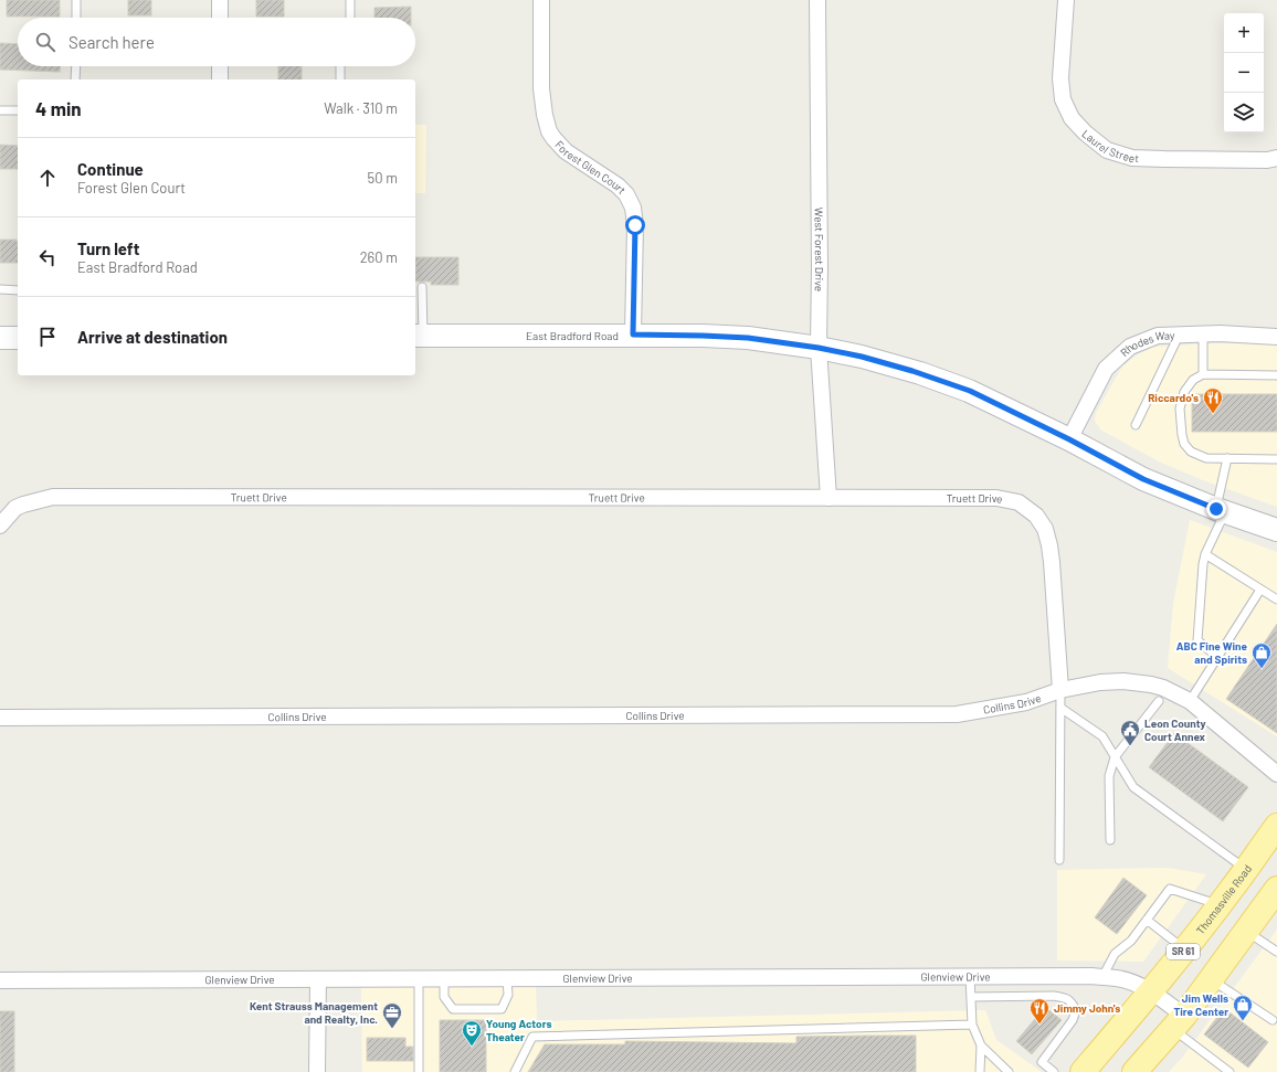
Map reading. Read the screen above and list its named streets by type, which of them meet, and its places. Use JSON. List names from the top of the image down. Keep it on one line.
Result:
{"streets":{"main road":["Thomasville Road","SR 61"],"street":["Laurel Street","Forest Glen Court","West Forest Drive","East Bradford Road","Rhodes Way","Truett Drive","Collins Drive","Glenview Drive"]},"crossings":[["Forest Glen Court","East Bradford Road"],["West Forest Drive","East Bradford Road"],["West Forest Drive","Truett Drive"],["East Bradford Road","Rhodes Way"],["Truett Drive","Collins Drive"],["Thomasville Road","Glenview Drive"]],"places":{"restaurant":["Riccardo's","Jimmy John's"],"shop":["ABC Fine Wine and Spirits","Jim Wells Tire Center"],"public building":["Leon County Court Annex"],"office":["Kent Strauss Management and Realty, Inc."],"theatre":["Young Actors Theater"]},"page":{"map_buttons":["+","−"],"search":"Search here","heading":["4 min","Walk · 310 m"],"list":[["Continue","Forest Glen Court","50 m"],["Turn left","East Bradford Road","260 m"],"Arrive at destination"]}}
